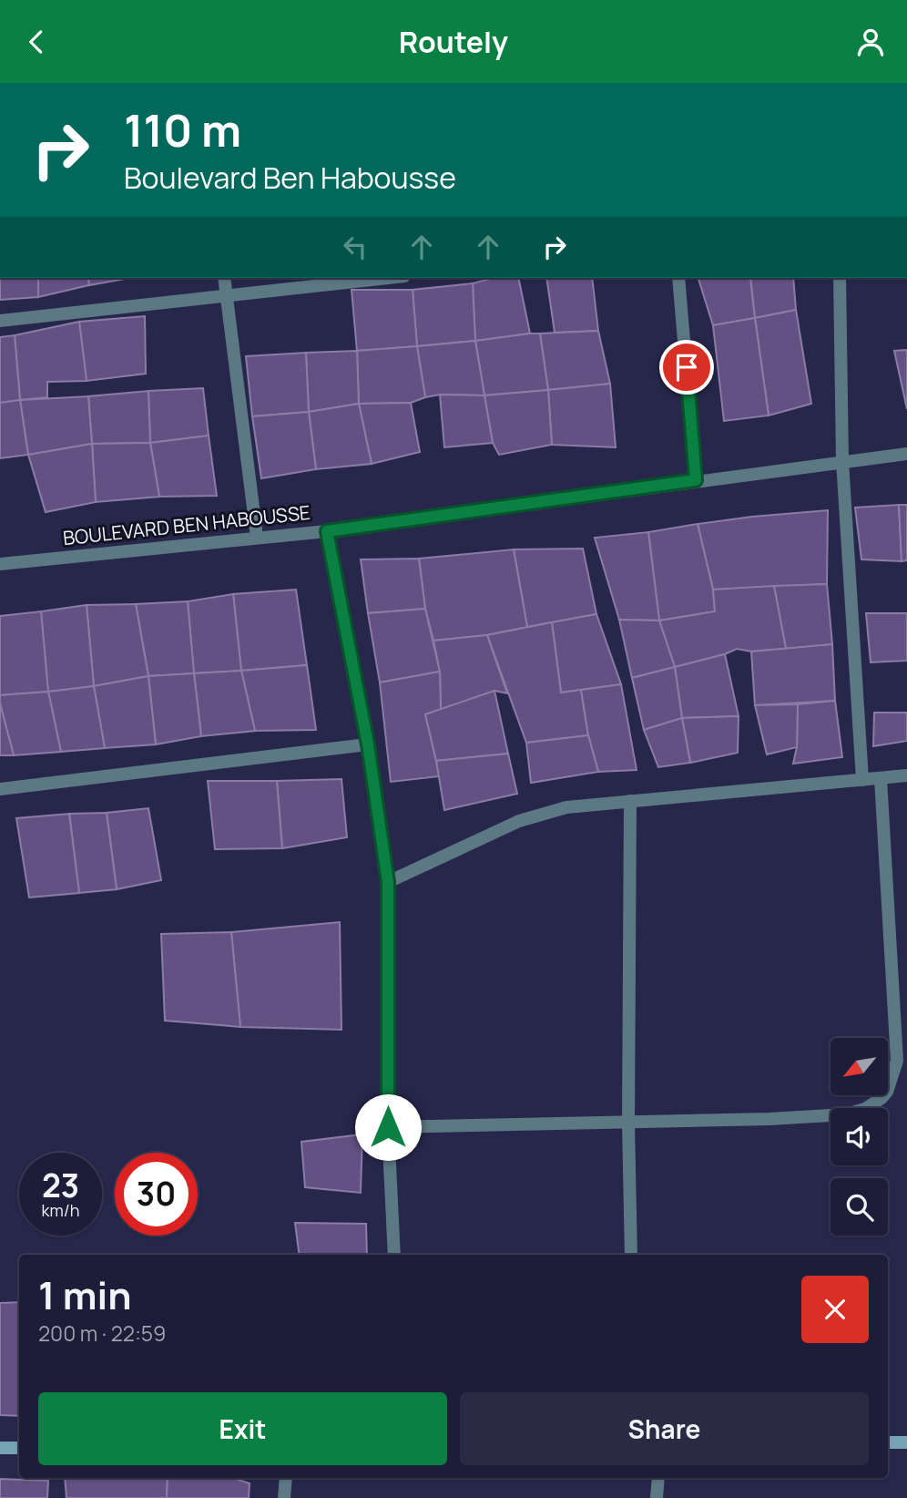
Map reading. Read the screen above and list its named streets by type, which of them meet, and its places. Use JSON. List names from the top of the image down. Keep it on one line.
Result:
{"streets":{"street":["BOULEVARD BEN HABOUSSE"]},"north":"bottom left","page":{"header":"Routely","turn":["110 m","Boulevard Ben Habousse"],"speed":"23 km/h","limit":"30","heading":["1 min","200 m · 22:59"],"buttons":["Exit","Share"]}}
